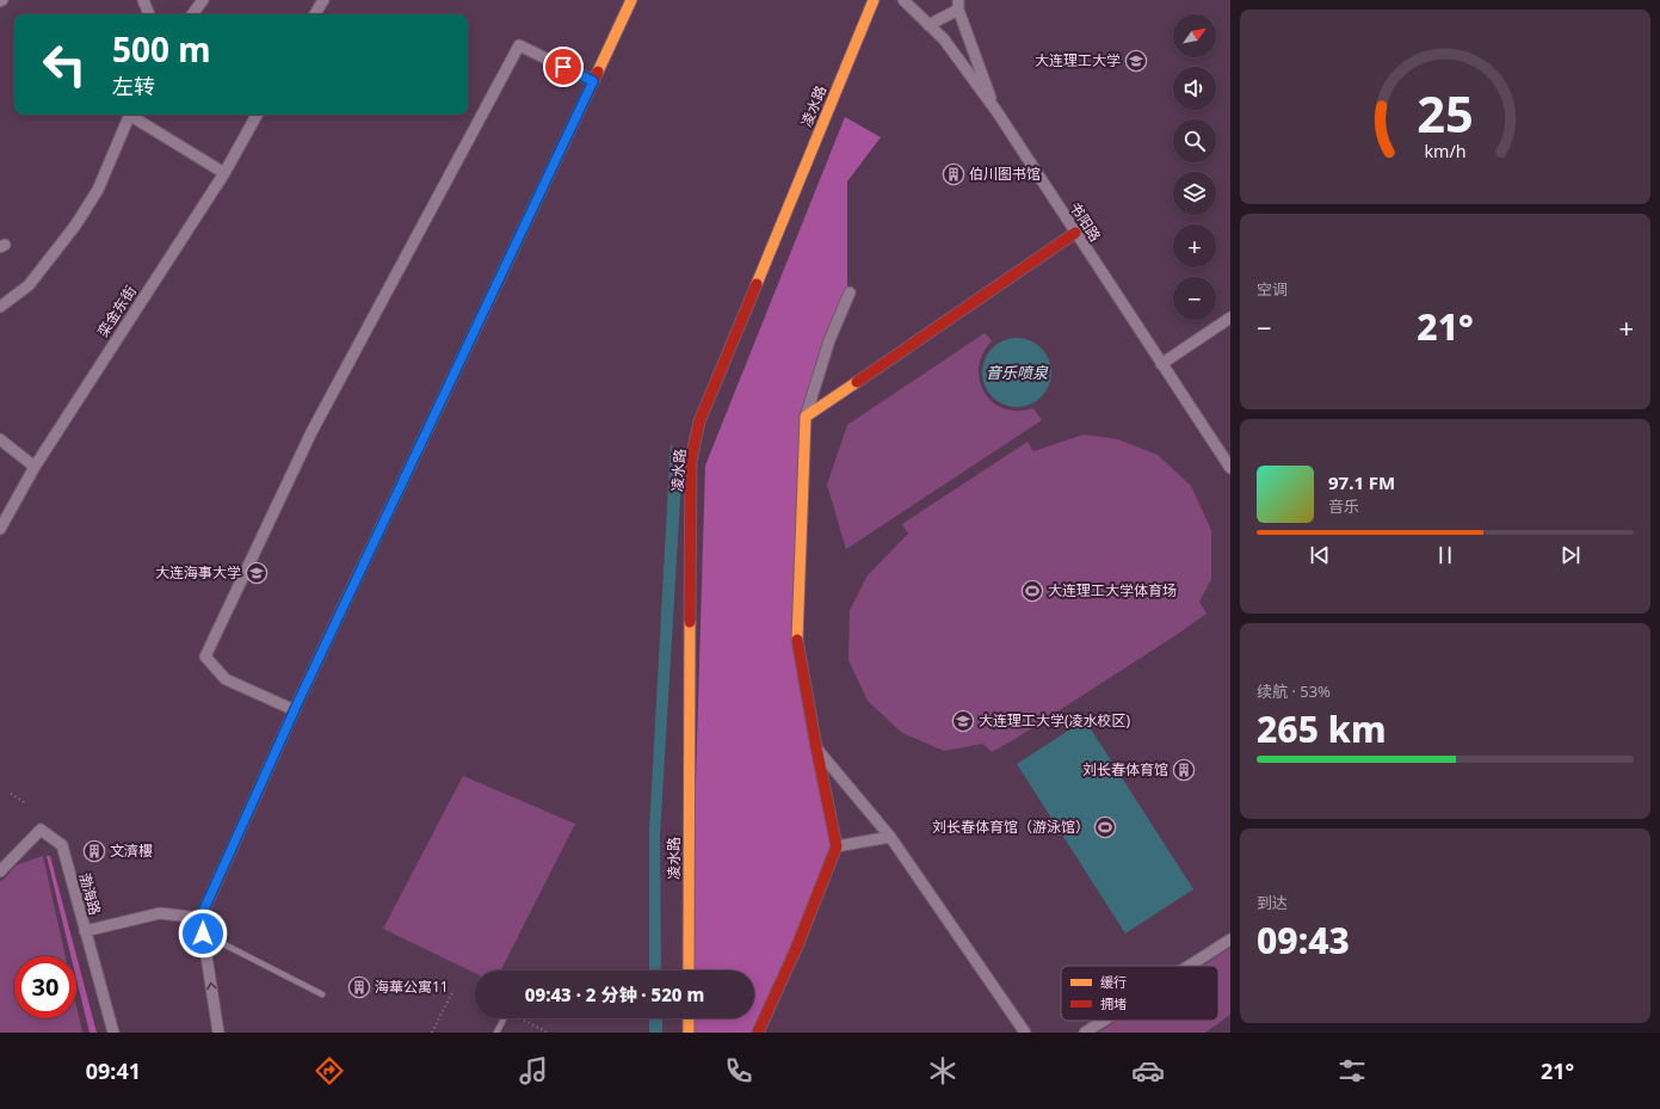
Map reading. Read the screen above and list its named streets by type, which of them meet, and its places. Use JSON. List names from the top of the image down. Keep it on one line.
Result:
{"streets":{"street":["凌水路","书阳路","栾金东街","渤海路"]},"water":["音乐喷泉"],"places":{"school or university":["大连理工大学","大连海事大学","大连理工大学(凌水校区)"],"building":["伯川图书馆","刘长春体育馆","文濟樓","海華公寓11"],"sports":["大连理工大学体育场","刘长春体育馆（游泳馆）"]},"legend":["缓行","拥堵"],"north":"top right","page":{"map_buttons":["+","−"],"turn":["500 m","左转"],"tile":["空调",["续航 · 53%","265 km"],["到达","09:43"]],"heat":["−","21°","+"],"song":["97.1 FM","音乐"],"limit":"30","trip":"09:43 · 2 分钟 · 520 m","tabs":["09:41","21°"],"gauge":["25","km/h"]}}
